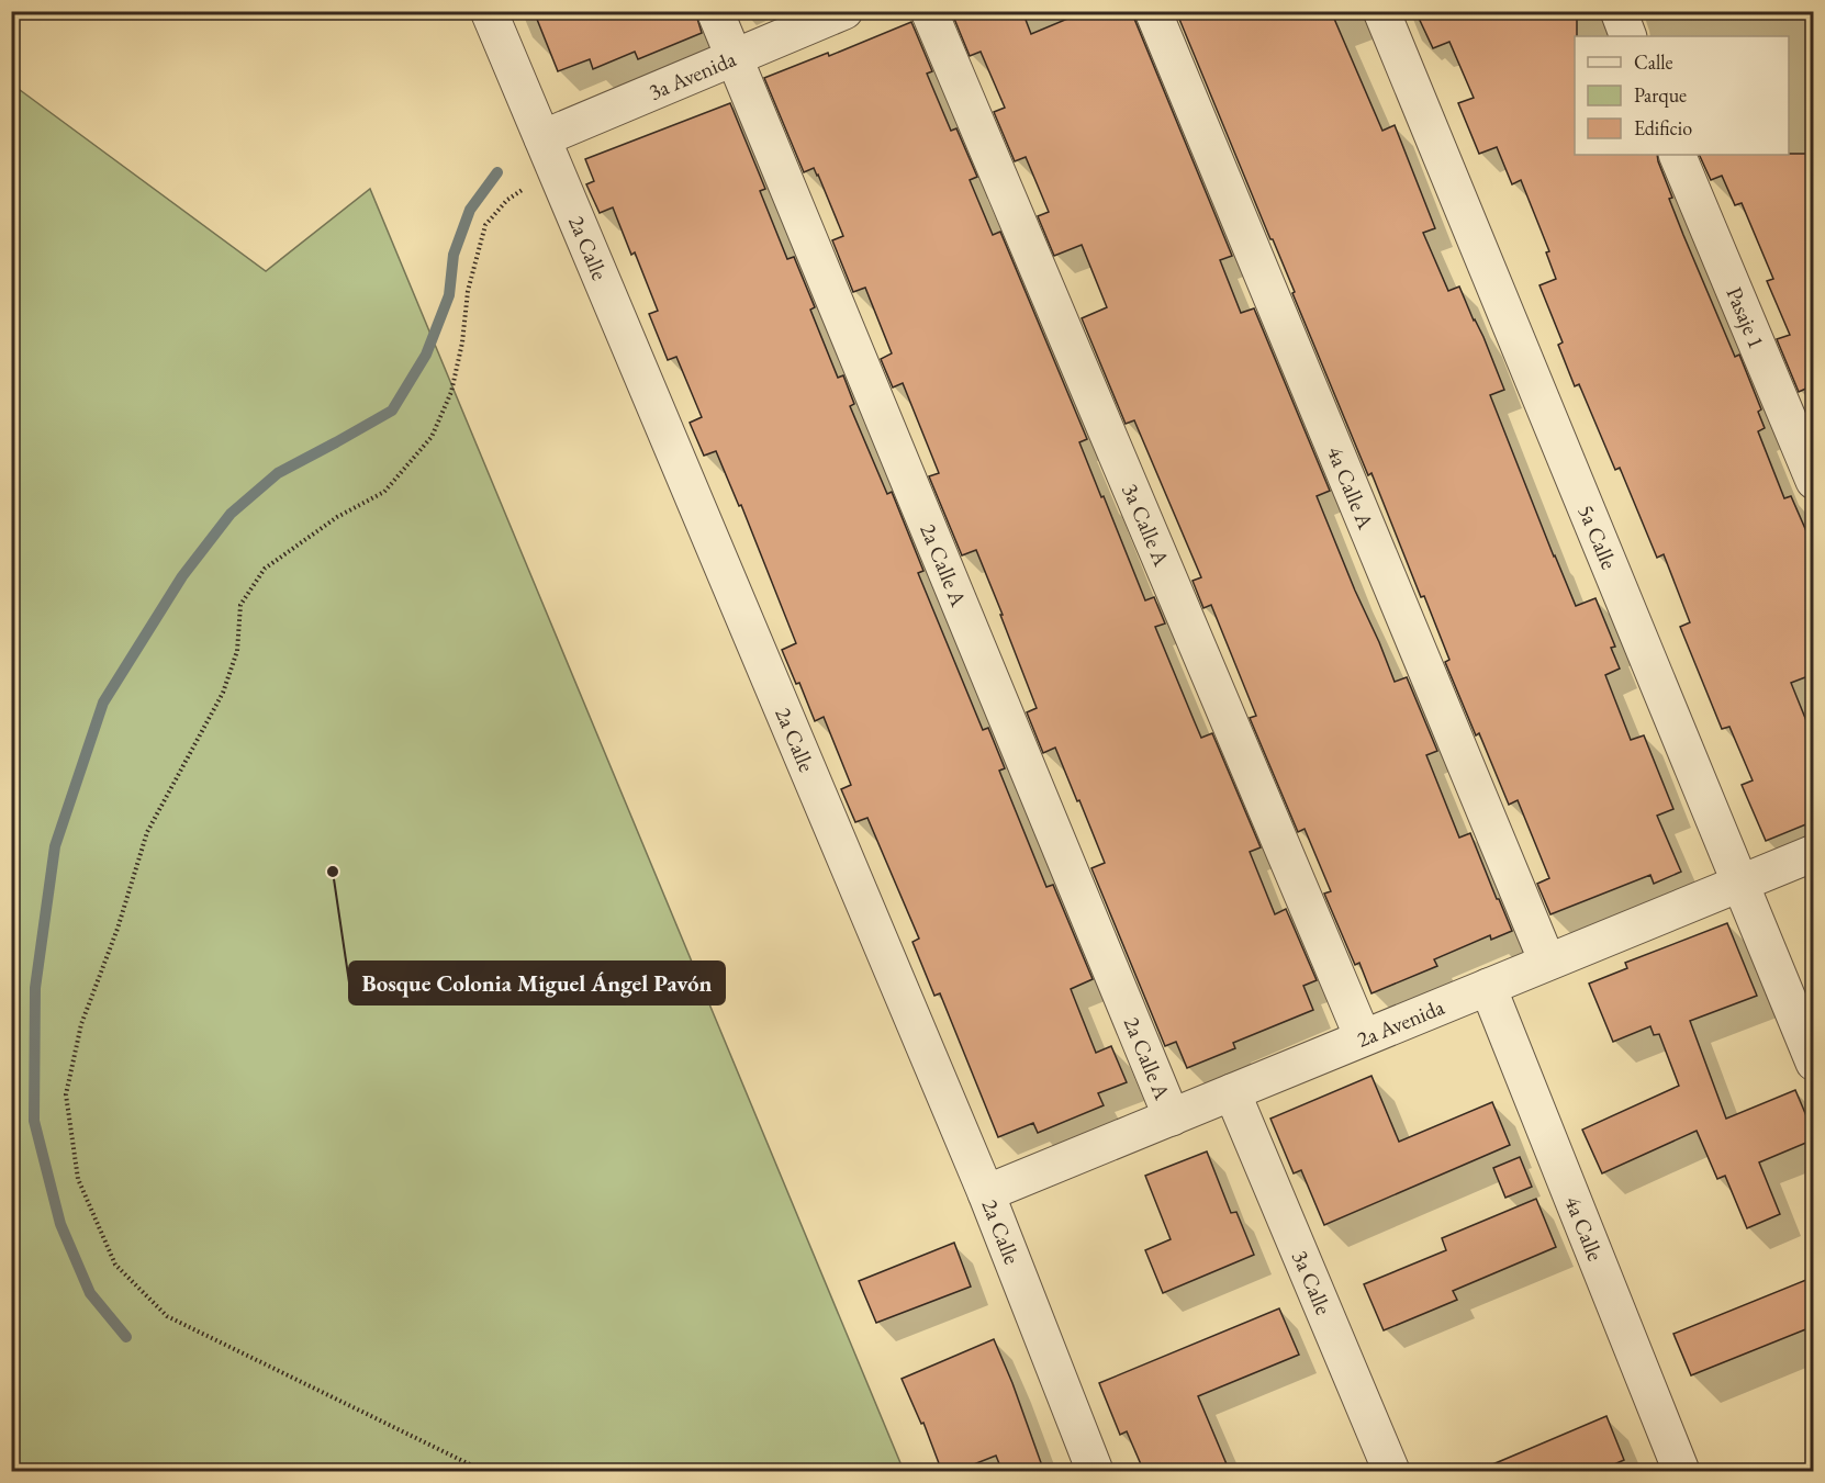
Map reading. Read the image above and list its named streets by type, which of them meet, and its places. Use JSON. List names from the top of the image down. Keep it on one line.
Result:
{"streets":{"street":["3a Avenida","2a Calle","Pasaje 1","4a Calle A","3a Calle A","5a Calle","2a Calle A","2a Avenida","4a Calle","3a Calle"]},"crossings":[["3a Avenida","2a Calle"],["3a Avenida","2a Calle A"],["2a Calle","2a Avenida"],["4a Calle A","2a Avenida"],["3a Calle A","2a Avenida"],["5a Calle","2a Avenida"],["2a Calle A","2a Avenida"],["2a Avenida","4a Calle"],["2a Avenida","3a Calle"]],"places":["Bosque Colonia Miguel Ángel Pavón"],"legend":["Calle","Parque","Edificio"]}
